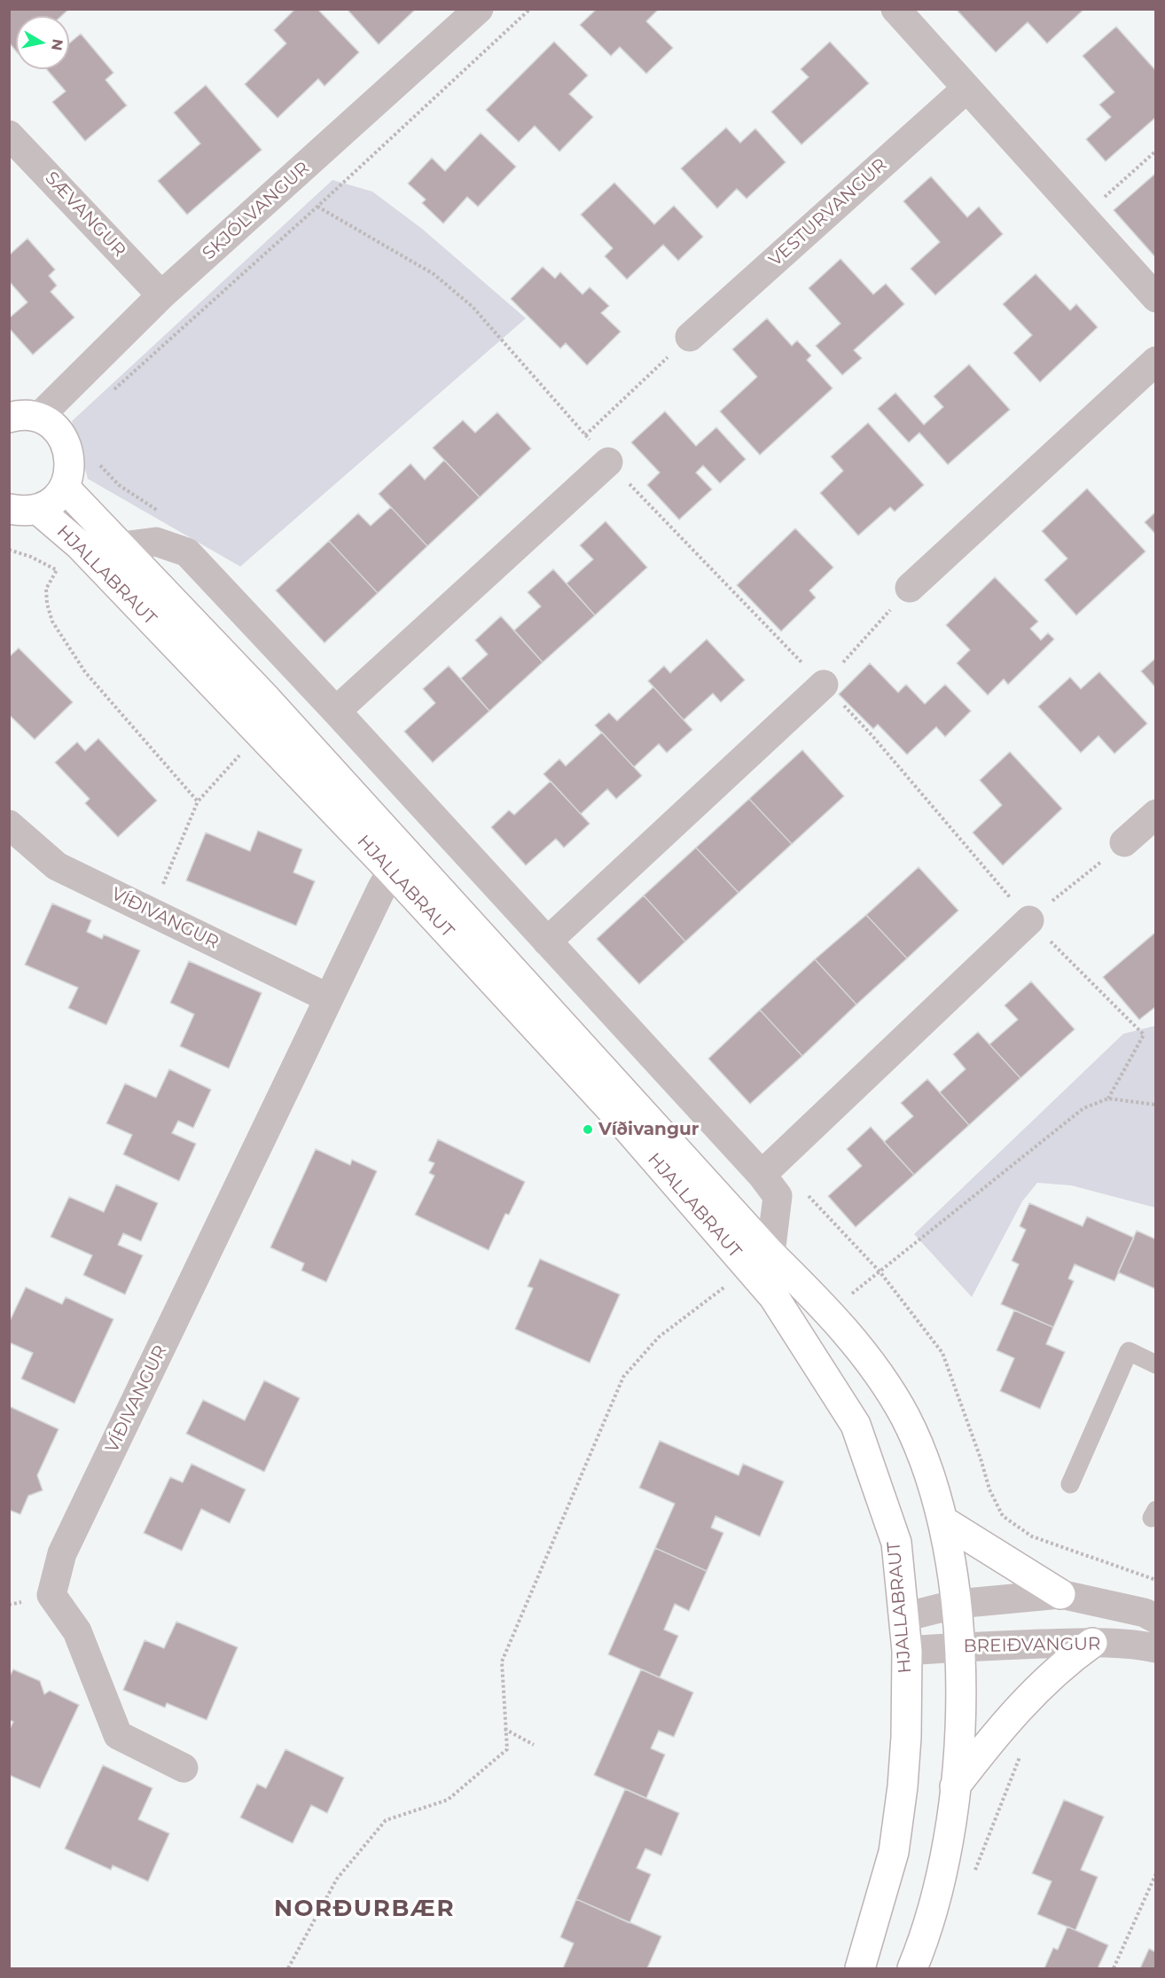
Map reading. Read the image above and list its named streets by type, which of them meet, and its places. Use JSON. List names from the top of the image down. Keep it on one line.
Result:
{"streets":{"main road":["HJALLABRAUT"],"street":["SKJÓLVANGUR","VESTURVANGUR","SÆVANGUR","VÍÐIVANGUR","BREIÐVANGUR"]},"crossings":[["SKJÓLVANGUR","SÆVANGUR"],["HJALLABRAUT","VÍÐIVANGUR"],["HJALLABRAUT","BREIÐVANGUR"]],"districts":["NORÐURBÆR"],"places":["Víðivangur"],"north":"right"}
